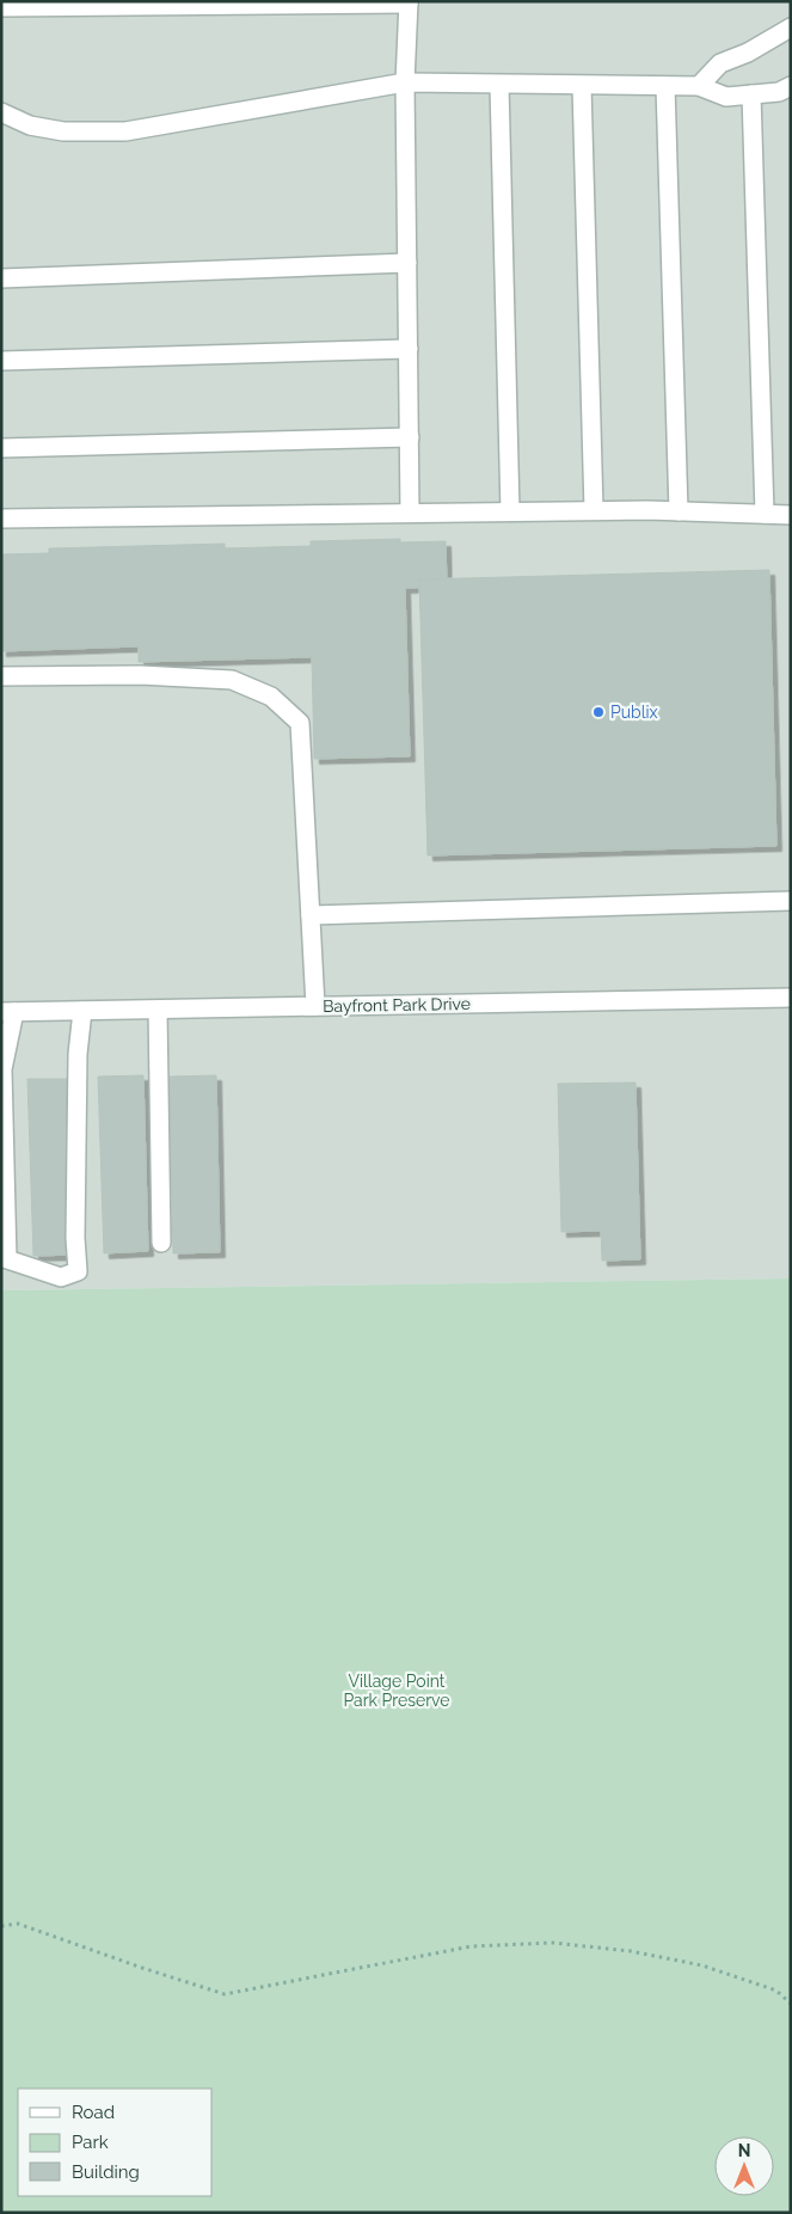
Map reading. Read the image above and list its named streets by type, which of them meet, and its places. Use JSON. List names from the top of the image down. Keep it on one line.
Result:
{"streets":{"street":["Bayfront Park Drive"]},"parks":["Village Point Park Preserve"],"places":["Publix"],"legend":["Road","Park","Building"],"north":"top"}
